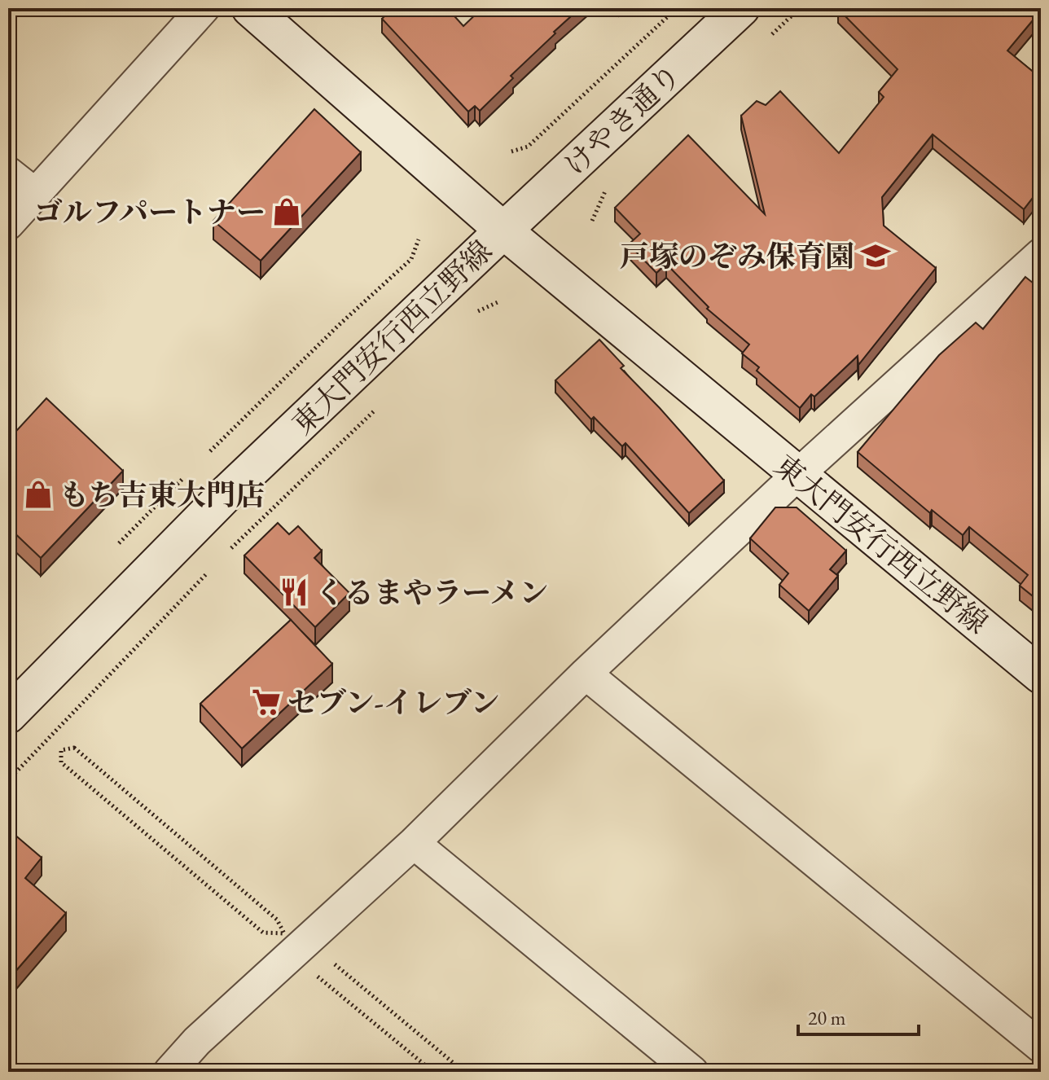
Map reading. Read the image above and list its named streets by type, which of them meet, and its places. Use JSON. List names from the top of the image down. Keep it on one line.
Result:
{"streets":{"main road":["けやき通り","東大門安行西立野線"]},"crossings":[["けやき通り","東大門安行西立野線"]],"places":{"shop":["ゴルフパートナー","もち吉東大門店"],"school or university":["戸塚のぞみ保育園"],"restaurant":["くるまやラーメン"],"supermarket":["セブン-イレブン"]},"scale_bar":"20 m"}
